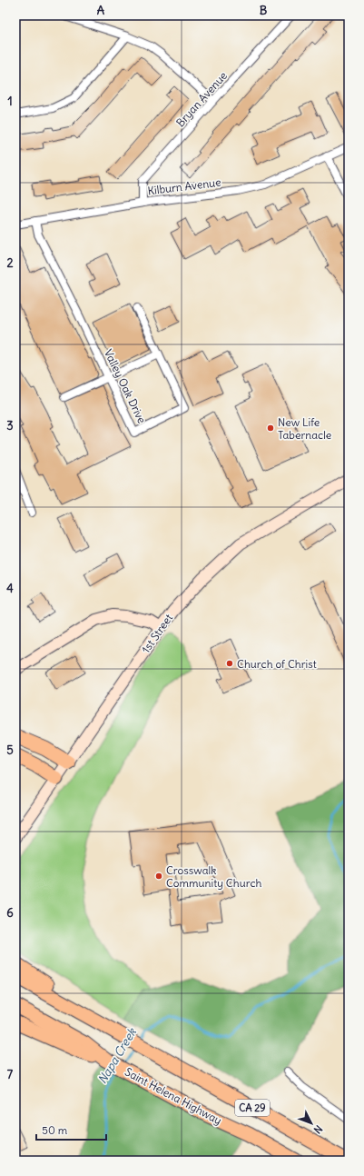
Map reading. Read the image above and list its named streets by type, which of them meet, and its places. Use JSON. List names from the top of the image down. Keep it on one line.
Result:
{"streets":{"highway":["Saint Helena Highway","CA 29"],"main road":["1st Street"],"street":["Bryan Avenue","Kilburn Avenue","Valley Oak Drive"]},"crossings":[["Bryan Avenue","Kilburn Avenue"],["Kilburn Avenue","Valley Oak Drive"]],"water":["Napa Creek"],"places":["New Life Tabernacle","Church of Christ","Crosswalk Community Church"],"scale_bar":"50 m","north":"bottom right","grid":{"columns":["A","B"],"rows":["1","2","3","4","5","6","7"]}}
